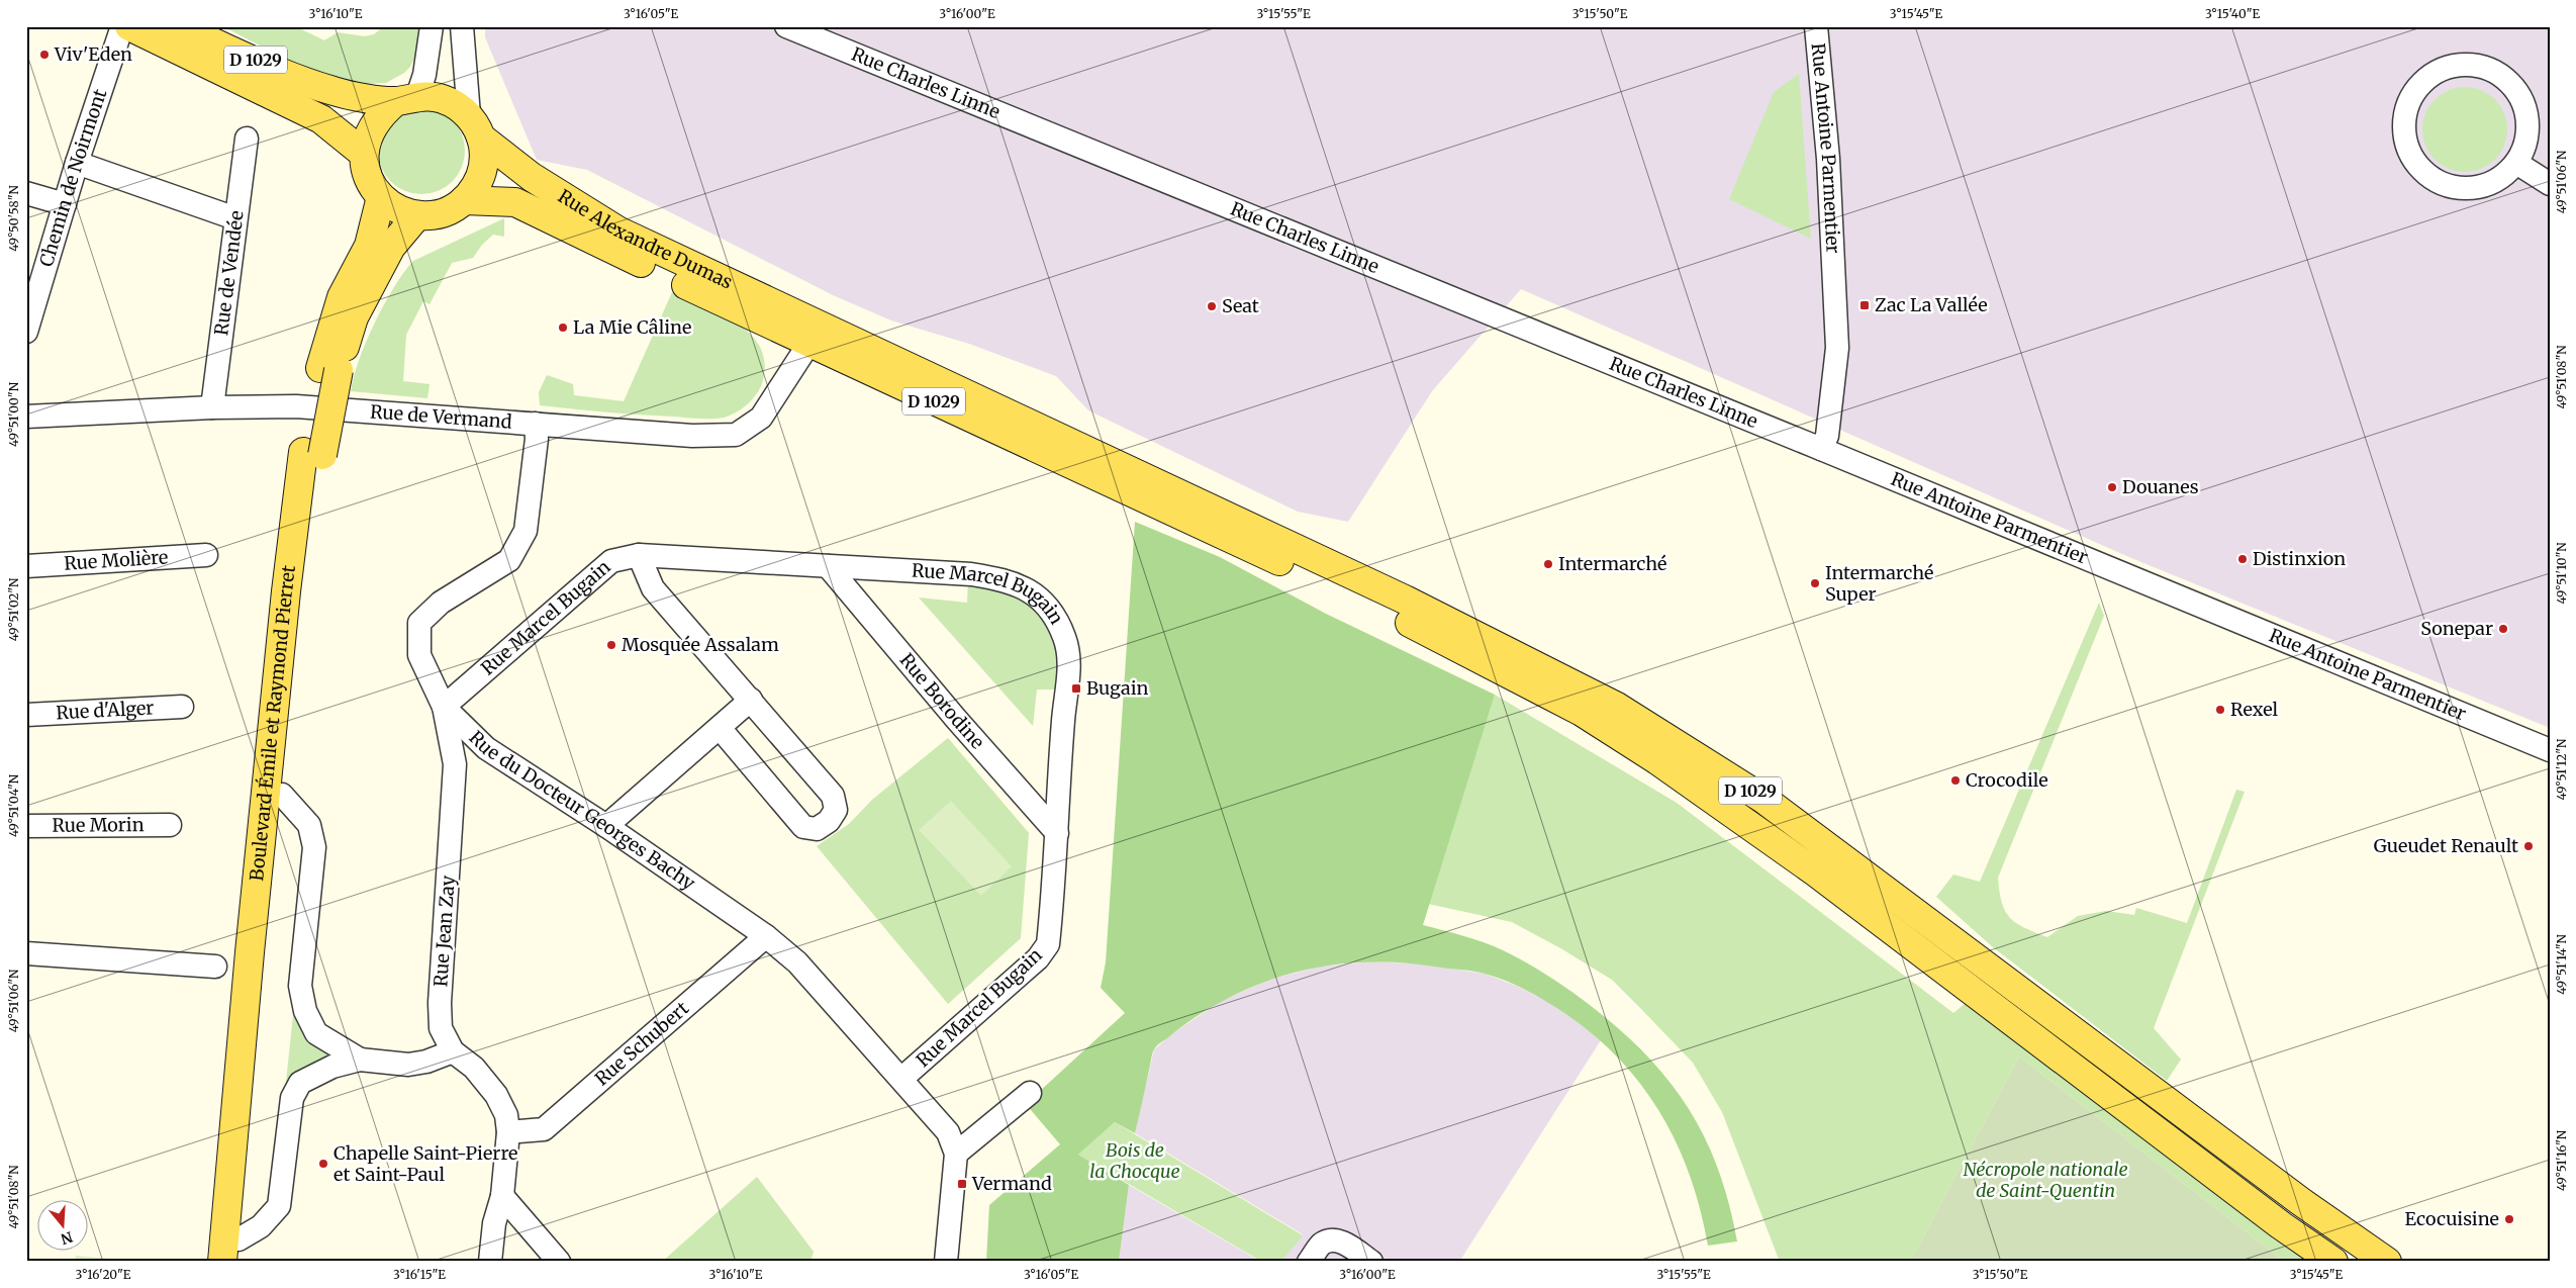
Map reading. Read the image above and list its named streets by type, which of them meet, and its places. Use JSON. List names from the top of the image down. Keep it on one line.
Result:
{"streets":{"main road":["D 1029","Rue Alexandre Dumas","Boulevard Émile et Raymond Pierret"],"street":["Rue Charles Linne","Rue Antoine Parmentier","Chemin de Noirmont","Rue de Vendée","Rue de Vermand","Rue Molière","Rue Marcel Bugain","Rue Borodine","Rue d'Alger","Rue du Docteur Georges Bachy","Rue Morin","Rue Jean Zay","Rue Schubert"]},"crossings":[["D 1029","Rue Alexandre Dumas"],["D 1029","Rue de Vermand"],["D 1029","Boulevard Émile et Raymond Pierret"],["Rue Charles Linne","Rue Antoine Parmentier"],["Rue Alexandre Dumas","Rue de Vermand"],["Rue Alexandre Dumas","Boulevard Émile et Raymond Pierret"],["Rue de Vendée","Rue de Vermand"],["Rue de Vermand","Rue du Docteur Georges Bachy"],["Rue Marcel Bugain","Rue Borodine"],["Rue Marcel Bugain","Rue du Docteur Georges Bachy"],["Rue Marcel Bugain","Rue Jean Zay"],["Rue du Docteur Georges Bachy","Rue Jean Zay"],["Rue du Docteur Georges Bachy","Rue Schubert"],["Rue Jean Zay","Rue Schubert"]],"parks":["Bois de la Chocque","Nécropole nationale de Saint-Quentin"],"places":{"other":["Viv'Eden","Seat","La Mie Câline","Douanes","Distinxion","Intermarché","Intermarché Super","Sonepar","Mosquée Assalam","Rexel","Crocodile","Gueudet Renault","Chapelle Saint-Pierre et Saint-Paul","Ecocuisine"],"transit":["Zac La Vallée","Bugain","Vermand"]},"north":"bottom","coordinates":["3°16'10\"E","3°16'05\"E","3°16'00\"E","3°15'55\"E","3°15'50\"E","3°15'45\"E","3°15'40\"E","49°51'06\"N","49°50'58\"N","49°51'08\"N","49°51'00\"N","49°51'10\"N","49°51'02\"N","49°51'12\"N","49°51'04\"N","49°51'14\"N","49°51'16\"N","3°16'20\"E","3°16'15\"E"]}
